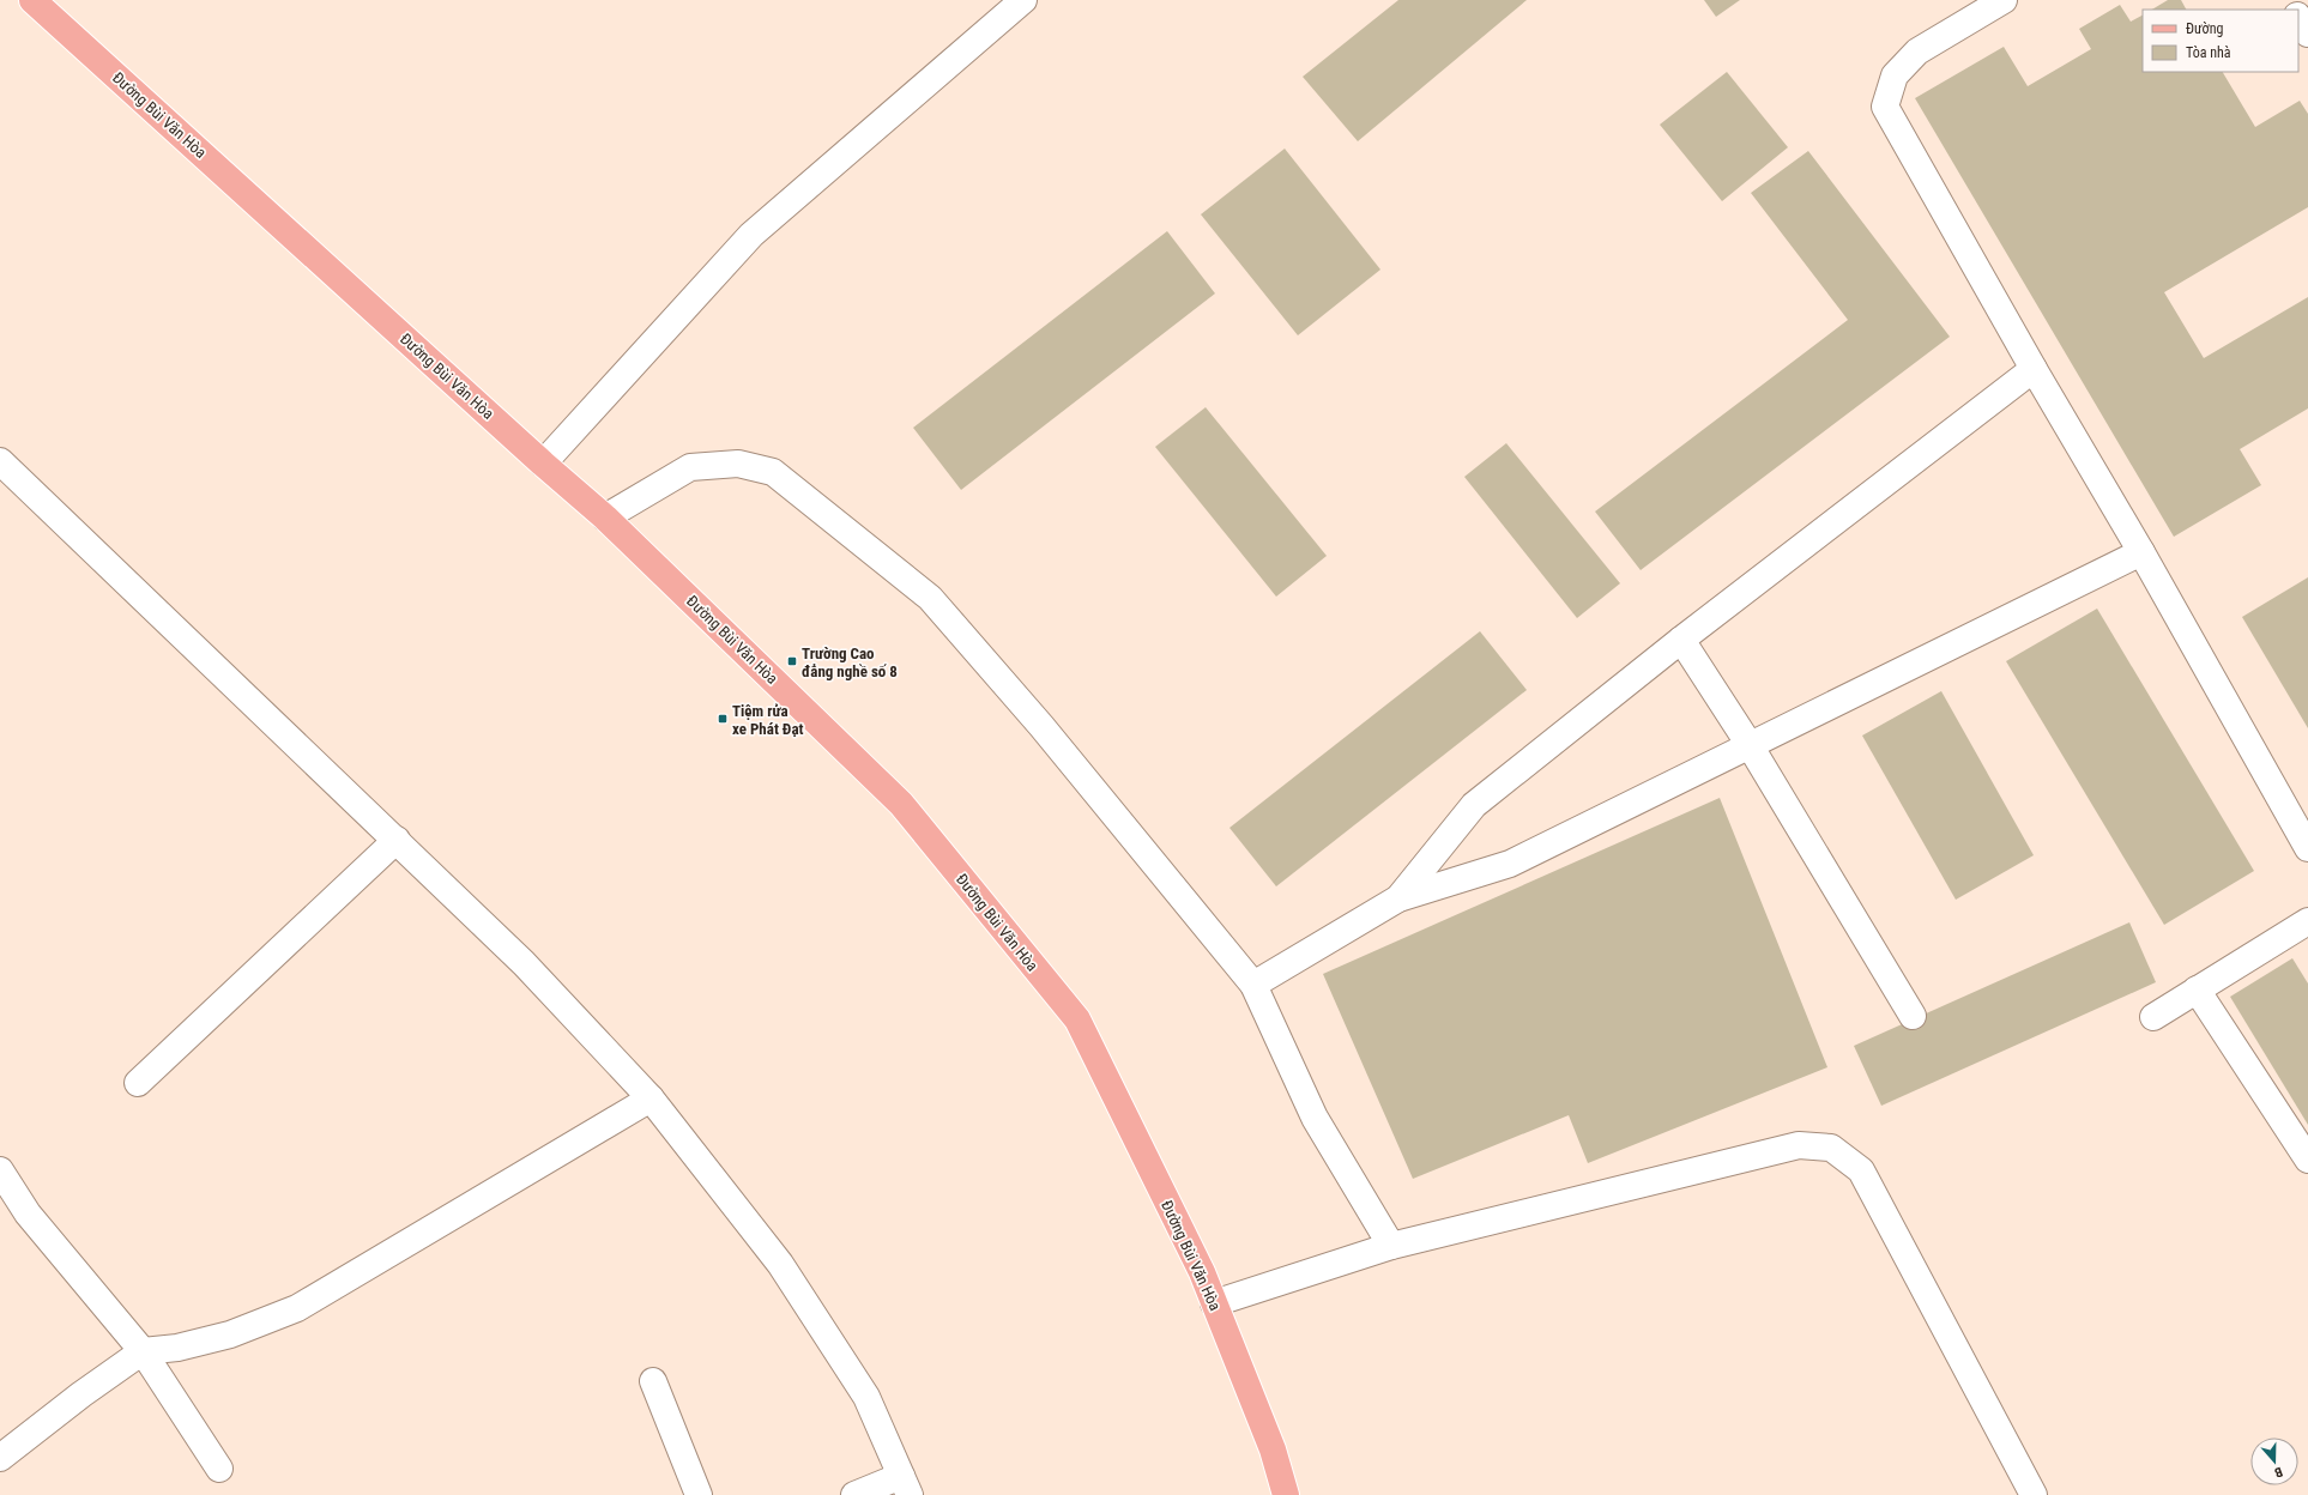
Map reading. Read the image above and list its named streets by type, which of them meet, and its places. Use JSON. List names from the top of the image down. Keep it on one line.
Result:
{"streets":{"main road":["Đường Bùi Văn Hòa"]},"places":{"transit":["Trường Cao đẳng nghề số 8","Tiệm rửa xe Phát Đạt"]},"legend":["Đường","Tòa nhà"],"north":"bottom"}
